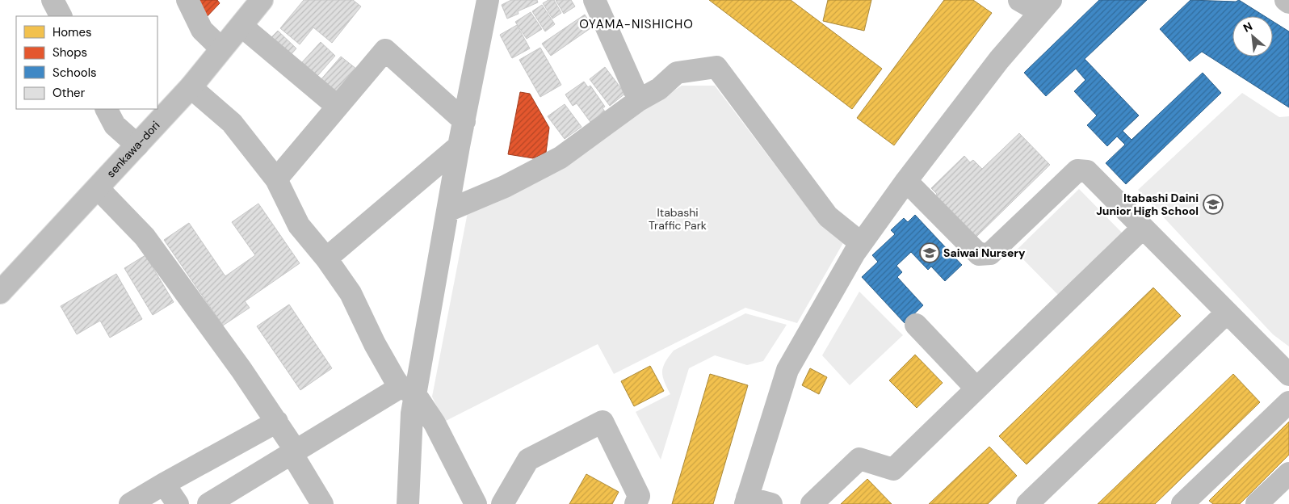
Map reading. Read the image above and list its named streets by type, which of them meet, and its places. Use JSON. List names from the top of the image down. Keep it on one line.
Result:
{"streets":{"street":["senkawa-dori"]},"districts":["OYAMA-NISHICHO"],"parks":["Itabashi Traffic Park"],"places":{"school or university":["Itabashi Daini Junior High School","Saiwai Nursery"]},"legend":["Homes","Shops","Schools","Other"],"north":"top left"}
